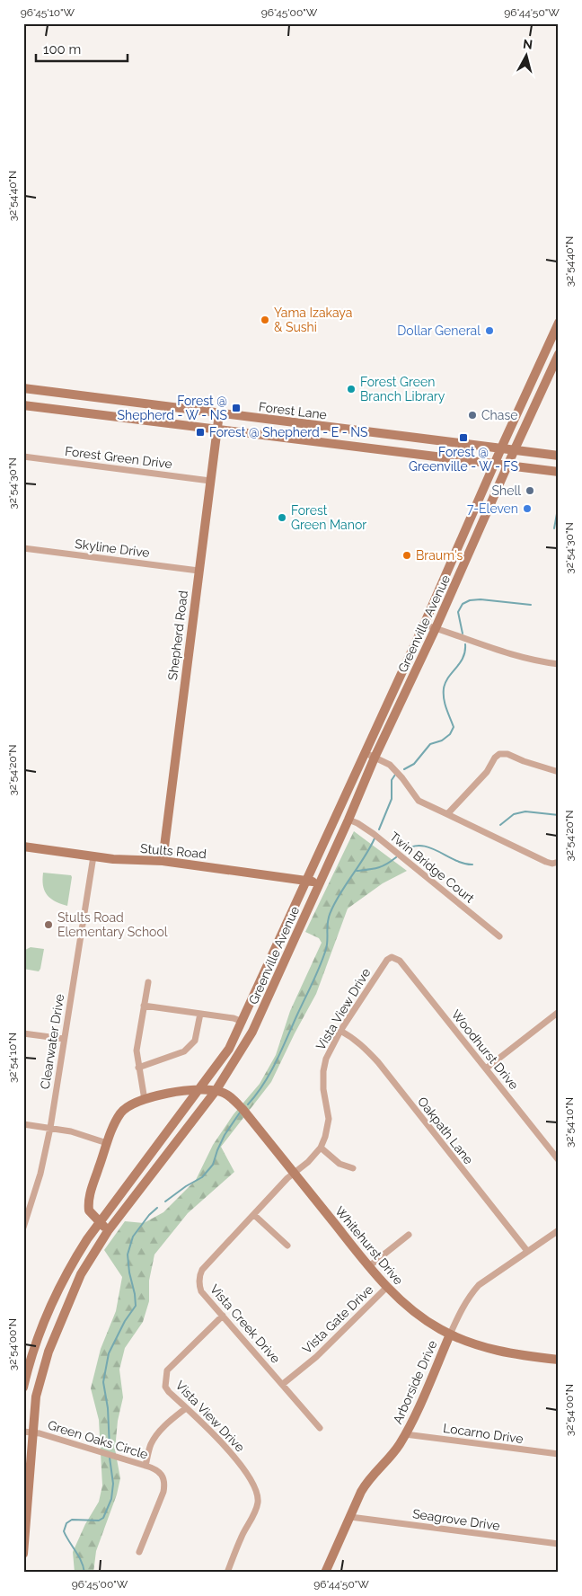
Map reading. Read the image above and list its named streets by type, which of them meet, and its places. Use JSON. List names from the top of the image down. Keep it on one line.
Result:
{"streets":{"main road":["Forest Lane","Greenville Avenue","Shepherd Road","Stults Road","Whitehurst Drive","Arborside Drive"],"street":["Forest Green Drive","Skyline Drive","Twin Bridge Court","Vista View Drive","Clearwater Drive","Woodhurst Drive","Oakpath Lane","Vista Gate Drive","Vista Creek Drive","Locarno Drive","Green Oaks Circle","Seagrove Drive"]},"crossings":[["Forest Lane","Greenville Avenue"],["Forest Lane","Shepherd Road"],["Forest Green Drive","Shepherd Road"],["Skyline Drive","Shepherd Road"],["Greenville Avenue","Stults Road"],["Greenville Avenue","Twin Bridge Court"],["Greenville Avenue","Whitehurst Drive"],["Greenville Avenue","Green Oaks Circle"],["Shepherd Road","Stults Road"],["Stults Road","Clearwater Drive"],["Vista View Drive","Woodhurst Drive"],["Vista View Drive","Oakpath Lane"],["Vista View Drive","Whitehurst Drive"],["Vista View Drive","Vista Creek Drive"],["Oakpath Lane","Arborside Drive"],["Whitehurst Drive","Vista Gate Drive"],["Whitehurst Drive","Vista Creek Drive"],["Whitehurst Drive","Arborside Drive"],["Vista Gate Drive","Vista Creek Drive"],["Arborside Drive","Locarno Drive"],["Arborside Drive","Seagrove Drive"]],"places":{"other":["Yama Izakaya & Sushi","Dollar General","Forest Green Branch Library","Chase","Shell","7-Eleven","Forest Green Manor","Braum's","Stults Road Elementary School"],"transit":["Forest @ Shepherd - W - NS","Forest @ Shepherd - E - NS","Forest @ Greenville - W - FS"]},"scale_bar":"100 m","north":"top","coordinates":["96°45'10\"W","96°45'00\"W","96°44'50\"W","32°54'40\"N","32°54'30\"N","32°54'20\"N","32°54'10\"N","32°54'00\"N"]}
